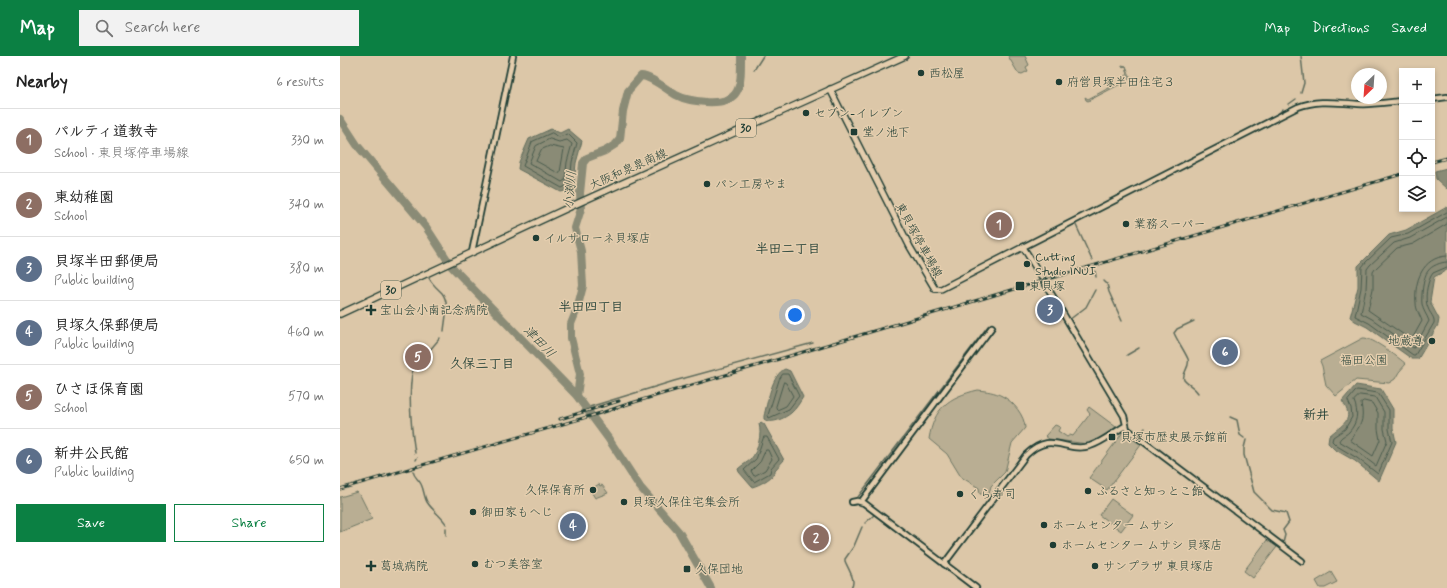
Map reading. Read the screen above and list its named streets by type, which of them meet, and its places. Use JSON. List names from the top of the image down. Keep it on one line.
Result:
{"streets":{"main road":["30","大阪和泉泉南線","東貝塚停車場線"]},"crossings":[["大阪和泉泉南線","東貝塚停車場線"]],"districts":["半田二丁目","半田四丁目","久保三丁目","新井"],"water":["小渕川","津田川"],"parks":["福田公園"],"places":{"other":["西松屋","府営貝塚半田住宅３","セブン-イレブン","パン工房やま","業務スーパー","イルサローネ貝塚店","Cutting Studio INUI","地蔵尊","久保保育所","ふるさと知っとこ館","くら寿司","貝塚久保住宅集会所","御田家もへじ","ホームセンター ムサシ","ホームセンター ムサシ 貝塚店","むつ美容室","サンプラザ 東貝塚店"],"transit":["堂ノ池下","東貝塚","貝塚市歴史展示館前","久保団地"],"health":["宝山会小南記念病院","葛城病院"]},"north":"bottom left","page":{"header":"Map","search":"Search here","nav":["Map","Directions","Saved"],"heading":["Nearby","6 results"],"map_buttons":["+","−"],"list":[{"mark":"1","name":"パルティ道教寺","note":"School · 東貝塚停車場線","value":"330 m"},{"mark":"2","name":"東幼稚園","note":"School","value":"340 m"},{"mark":"3","name":"貝塚半田郵便局","note":"Public building","value":"380 m"},{"mark":"4","name":"貝塚久保郵便局","note":"Public building","value":"460 m"},{"mark":"5","name":"ひさほ保育園","note":"School","value":"570 m"},{"mark":"6","name":"新井公民館","note":"Public building","value":"650 m"}],"pins":["1","3","6","5","4","2"],"buttons":["Save","Share"]}}
